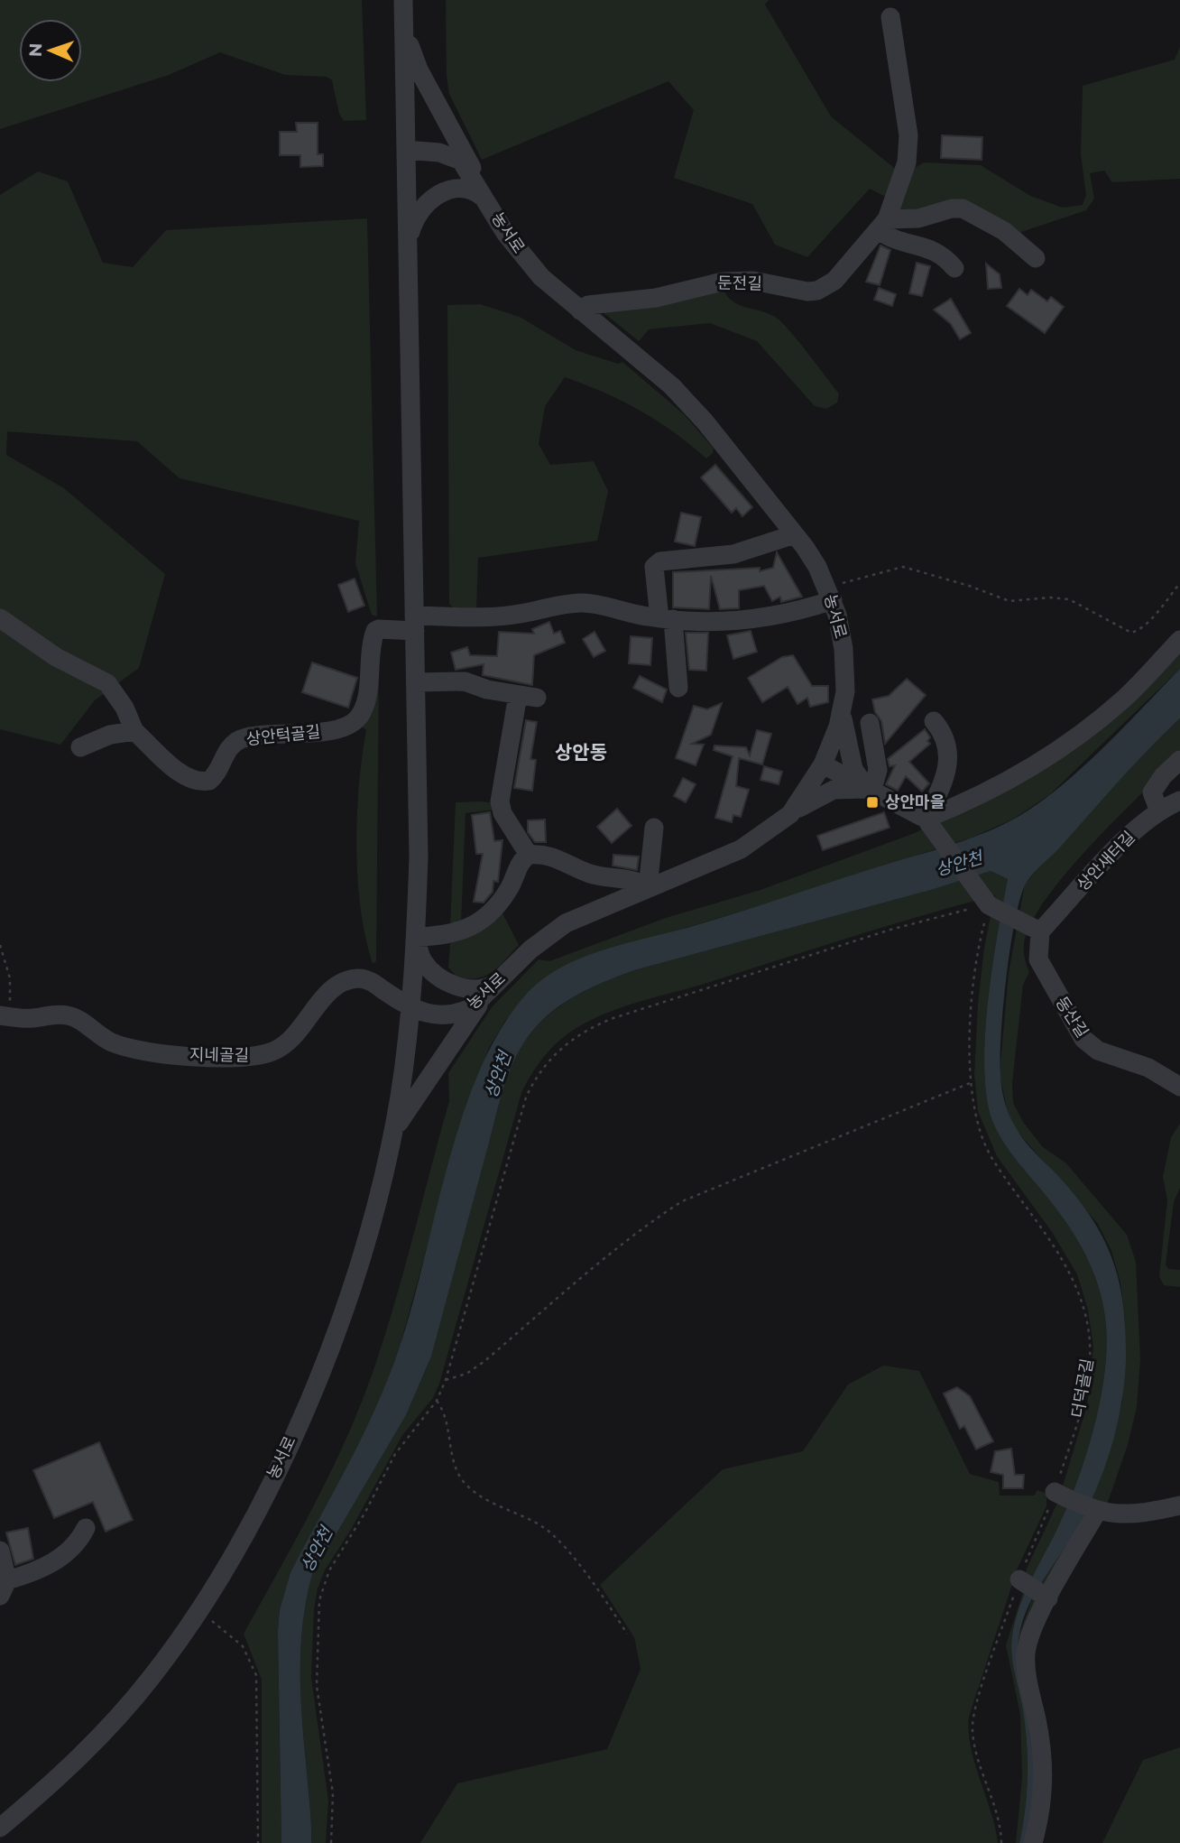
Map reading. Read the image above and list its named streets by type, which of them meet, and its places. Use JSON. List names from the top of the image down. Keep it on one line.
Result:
{"streets":{"street":["농서로","둔전길","상안턱골길","상안새터길","동산길","지네골길"],"path":["더덕골길"]},"crossings":[["농서로","둔전길"],["농서로","상안턱골길"],["농서로","지네골길"],["상안새터길","동산길"]],"districts":["상안동"],"water":["상안천"],"places":{"transit":["상안마을"]},"north":"left"}
